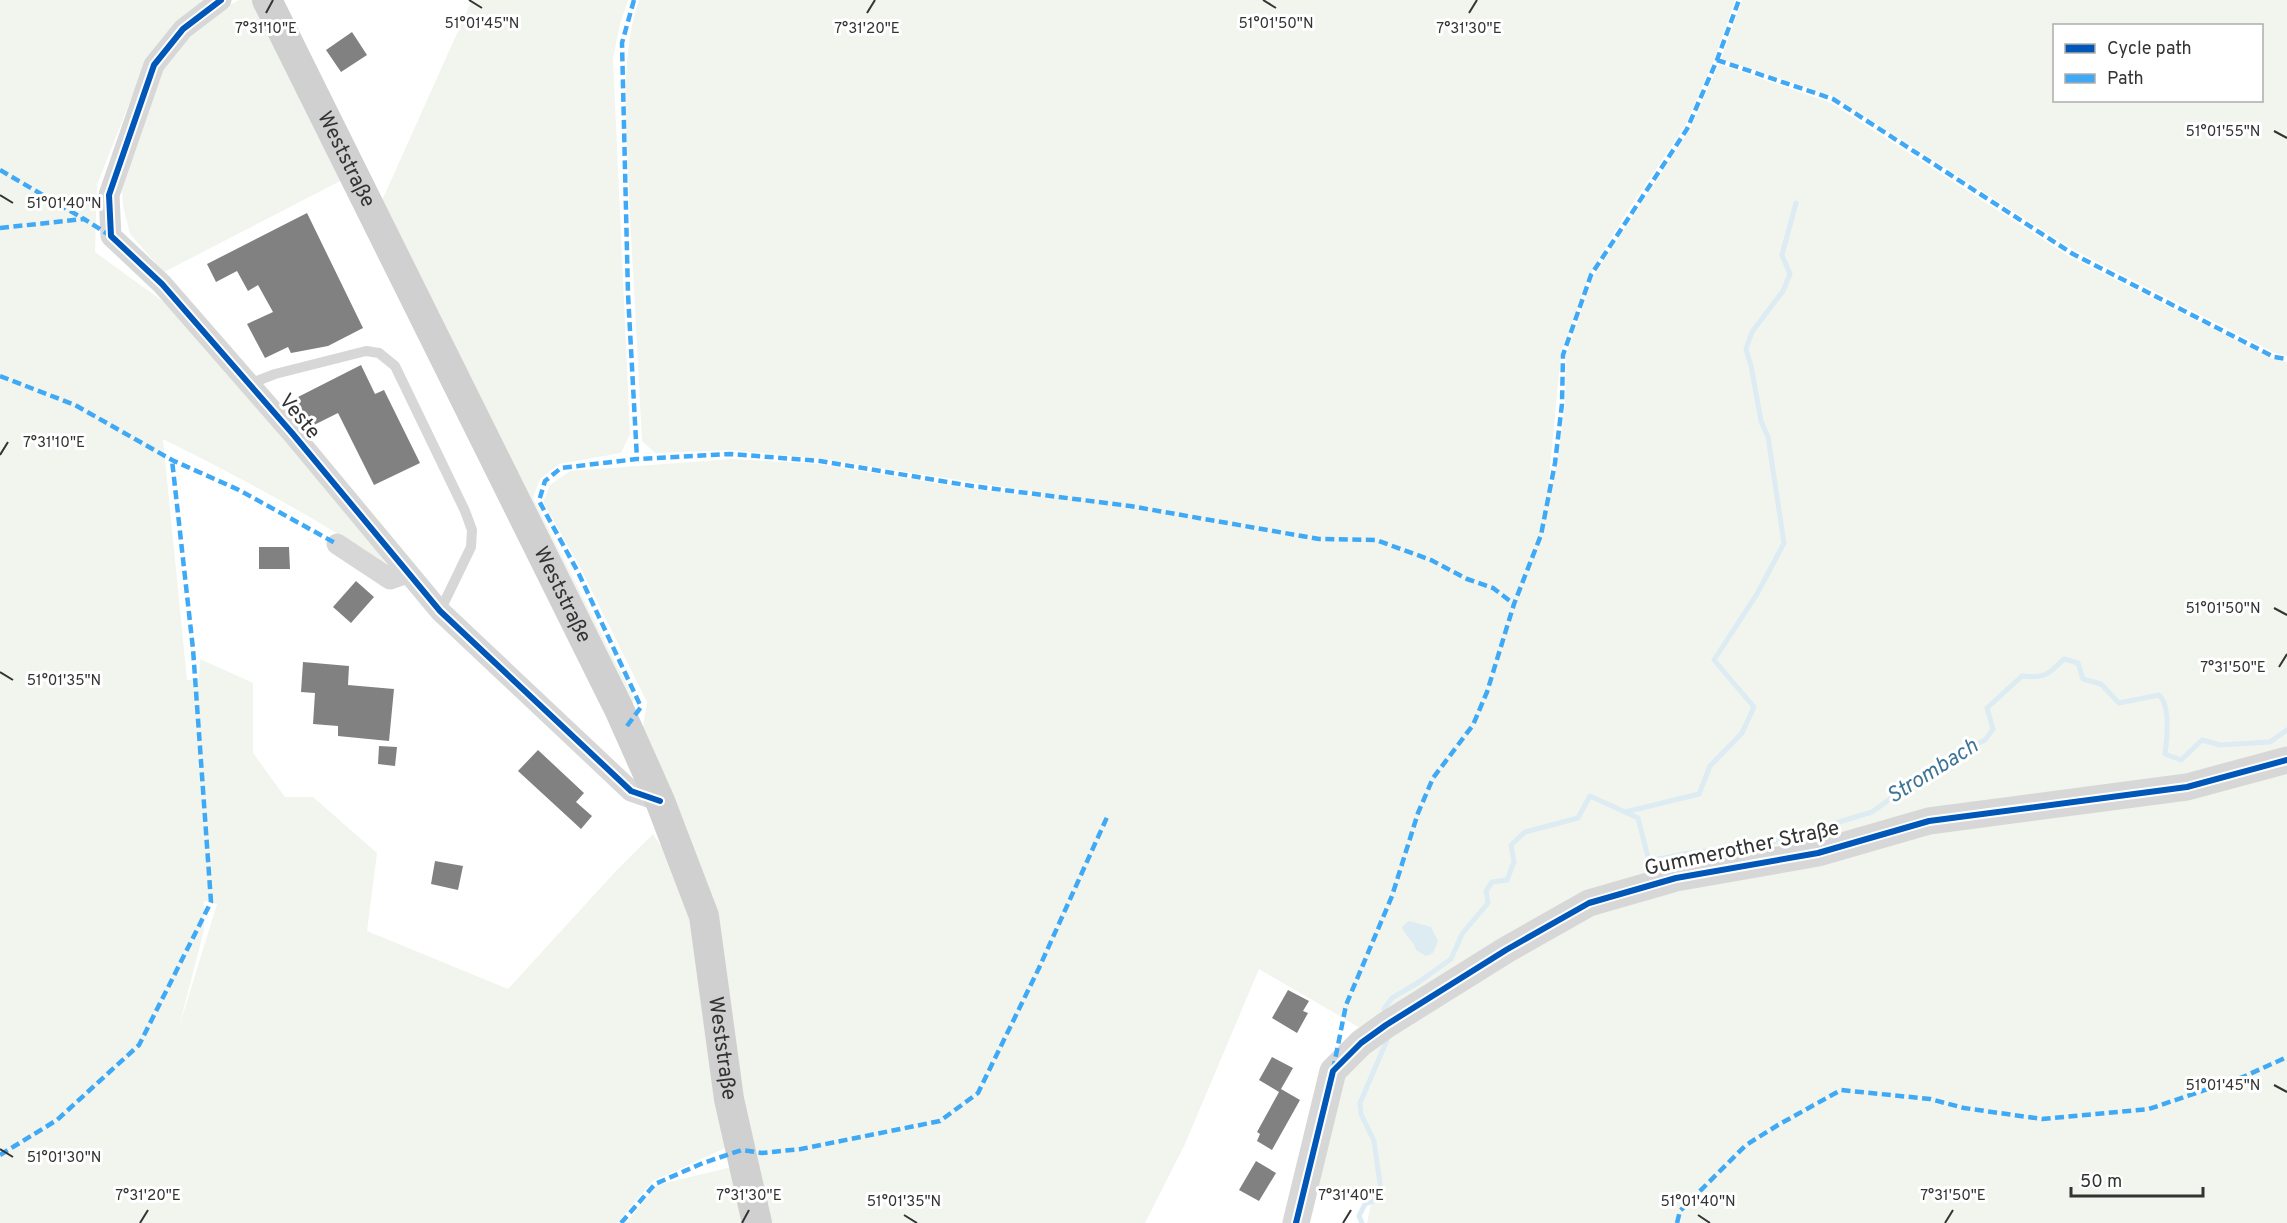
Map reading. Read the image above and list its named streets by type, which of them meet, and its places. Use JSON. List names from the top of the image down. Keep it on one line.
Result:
{"streets":{"main road":["Weststraße"],"street":["Veste","Gummerother Straße"]},"crossings":[["Weststraße","Veste"]],"water":["Strombach"],"legend":["Cycle path","Path"],"scale_bar":"50 m","coordinates":["51°01'45\"N","51°01'50\"N","7°31'10\"E","7°31'20\"E","7°31'30\"E","51°01'55\"N","51°01'40\"N","7°31'50\"E","51°01'35\"N","51°01'30\"N","7°31'40\"E"]}
